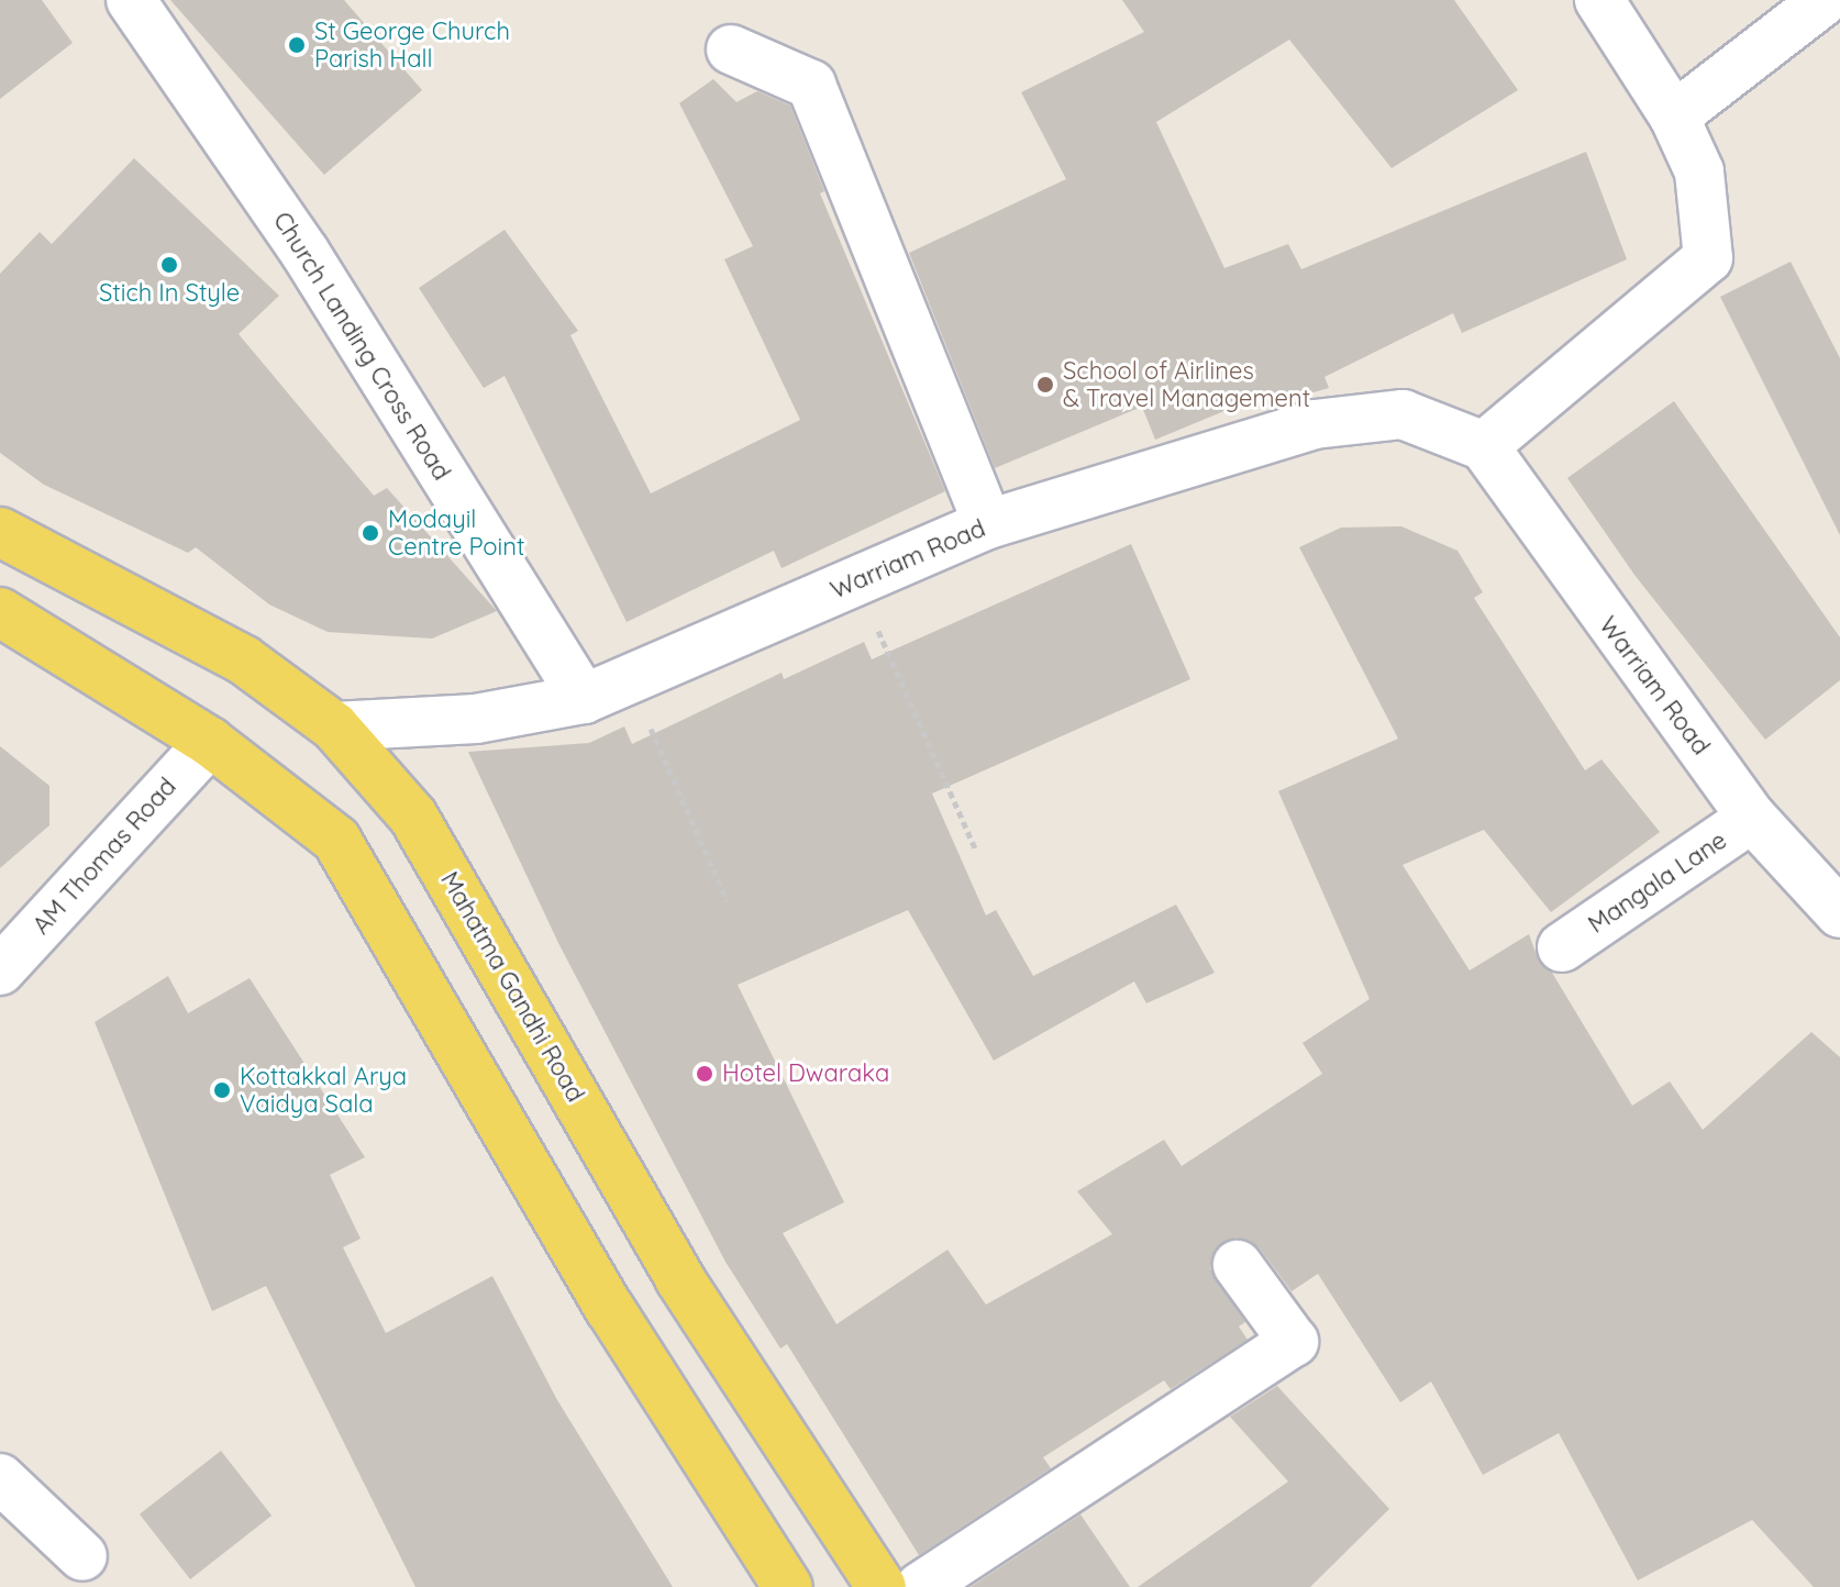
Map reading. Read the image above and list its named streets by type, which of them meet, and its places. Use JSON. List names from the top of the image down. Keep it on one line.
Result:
{"streets":{"main road":["Mahatma Gandhi Road"],"street":["Church Landing Cross Road","Warriam Road","AM Thomas Road","Mangala Lane"]},"crossings":[["Church Landing Cross Road","Warriam Road"],["Warriam Road","Mangala Lane"],["Warriam Road","Mahatma Gandhi Road"]],"places":["St George Church Parish Hall","Stich In Style","School of Airlines & Travel Management","Modayil Centre Point","Hotel Dwaraka","Kottakkal Arya Vaidya Sala"]}
